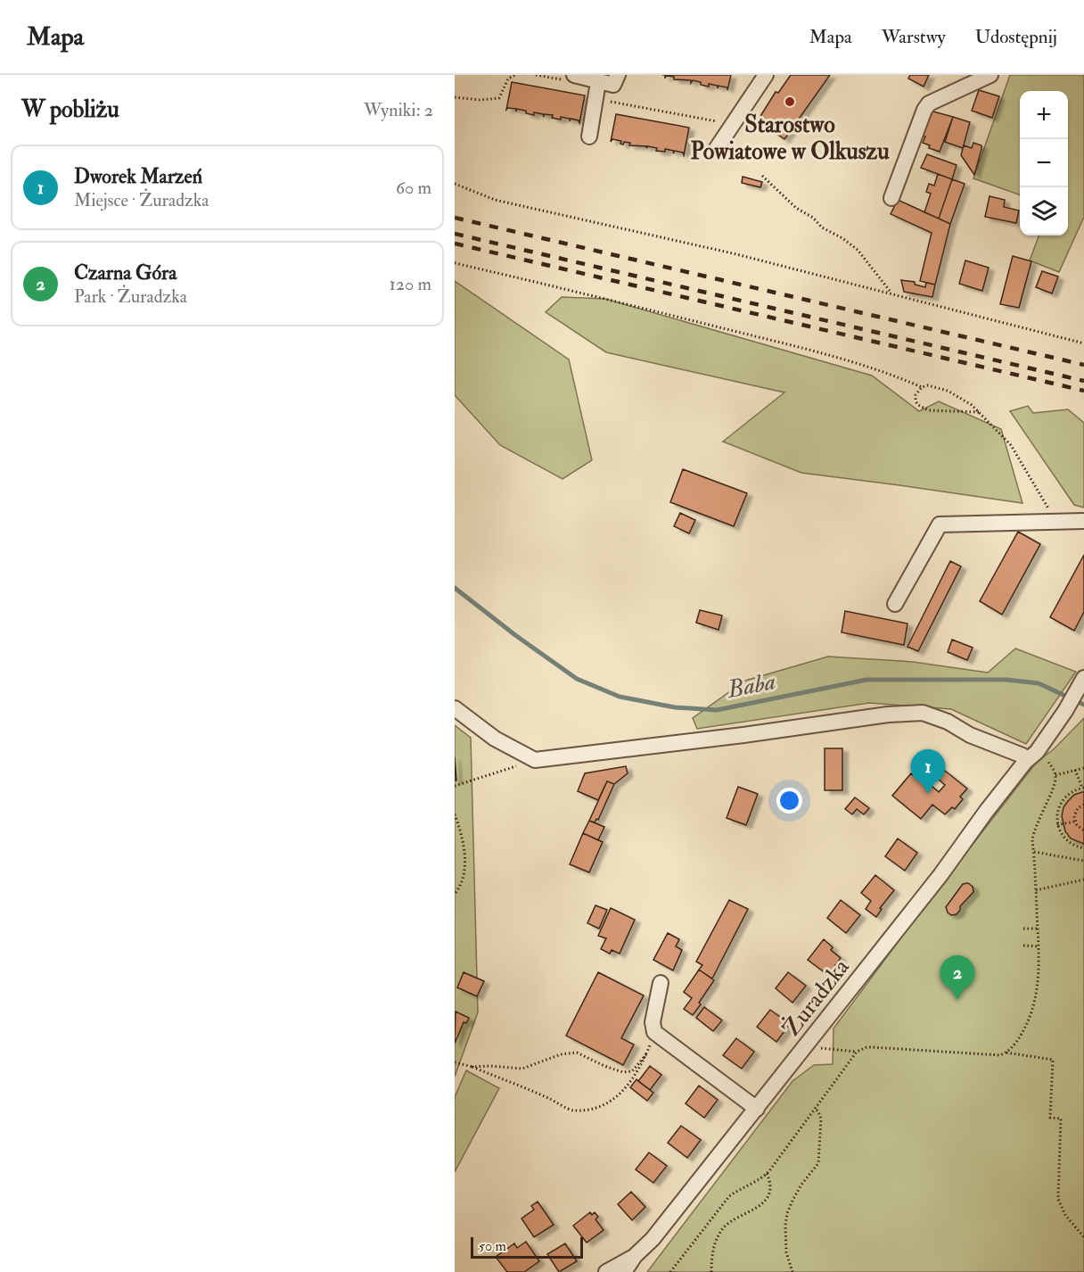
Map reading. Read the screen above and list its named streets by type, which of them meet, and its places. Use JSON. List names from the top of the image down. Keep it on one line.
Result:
{"streets":{"street":["Żuradzka"]},"water":["Baba"],"places":["Starostwo Powiatowe w Olkuszu"],"scale_bar":"50 m","page":{"header":"Mapa","nav":["Mapa","Warstwy","Udostępnij"],"heading":["W pobliżu","Wyniki: 2"],"map_buttons":["+","−"],"list":[{"mark":"1","name":"Dworek Marzeń","note":"Miejsce · Żuradzka","value":"60 m"},{"mark":"2","name":"Czarna Góra","note":"Park · Żuradzka","value":"120 m"}],"pins":["1","2"],"scale":"50 m"}}
